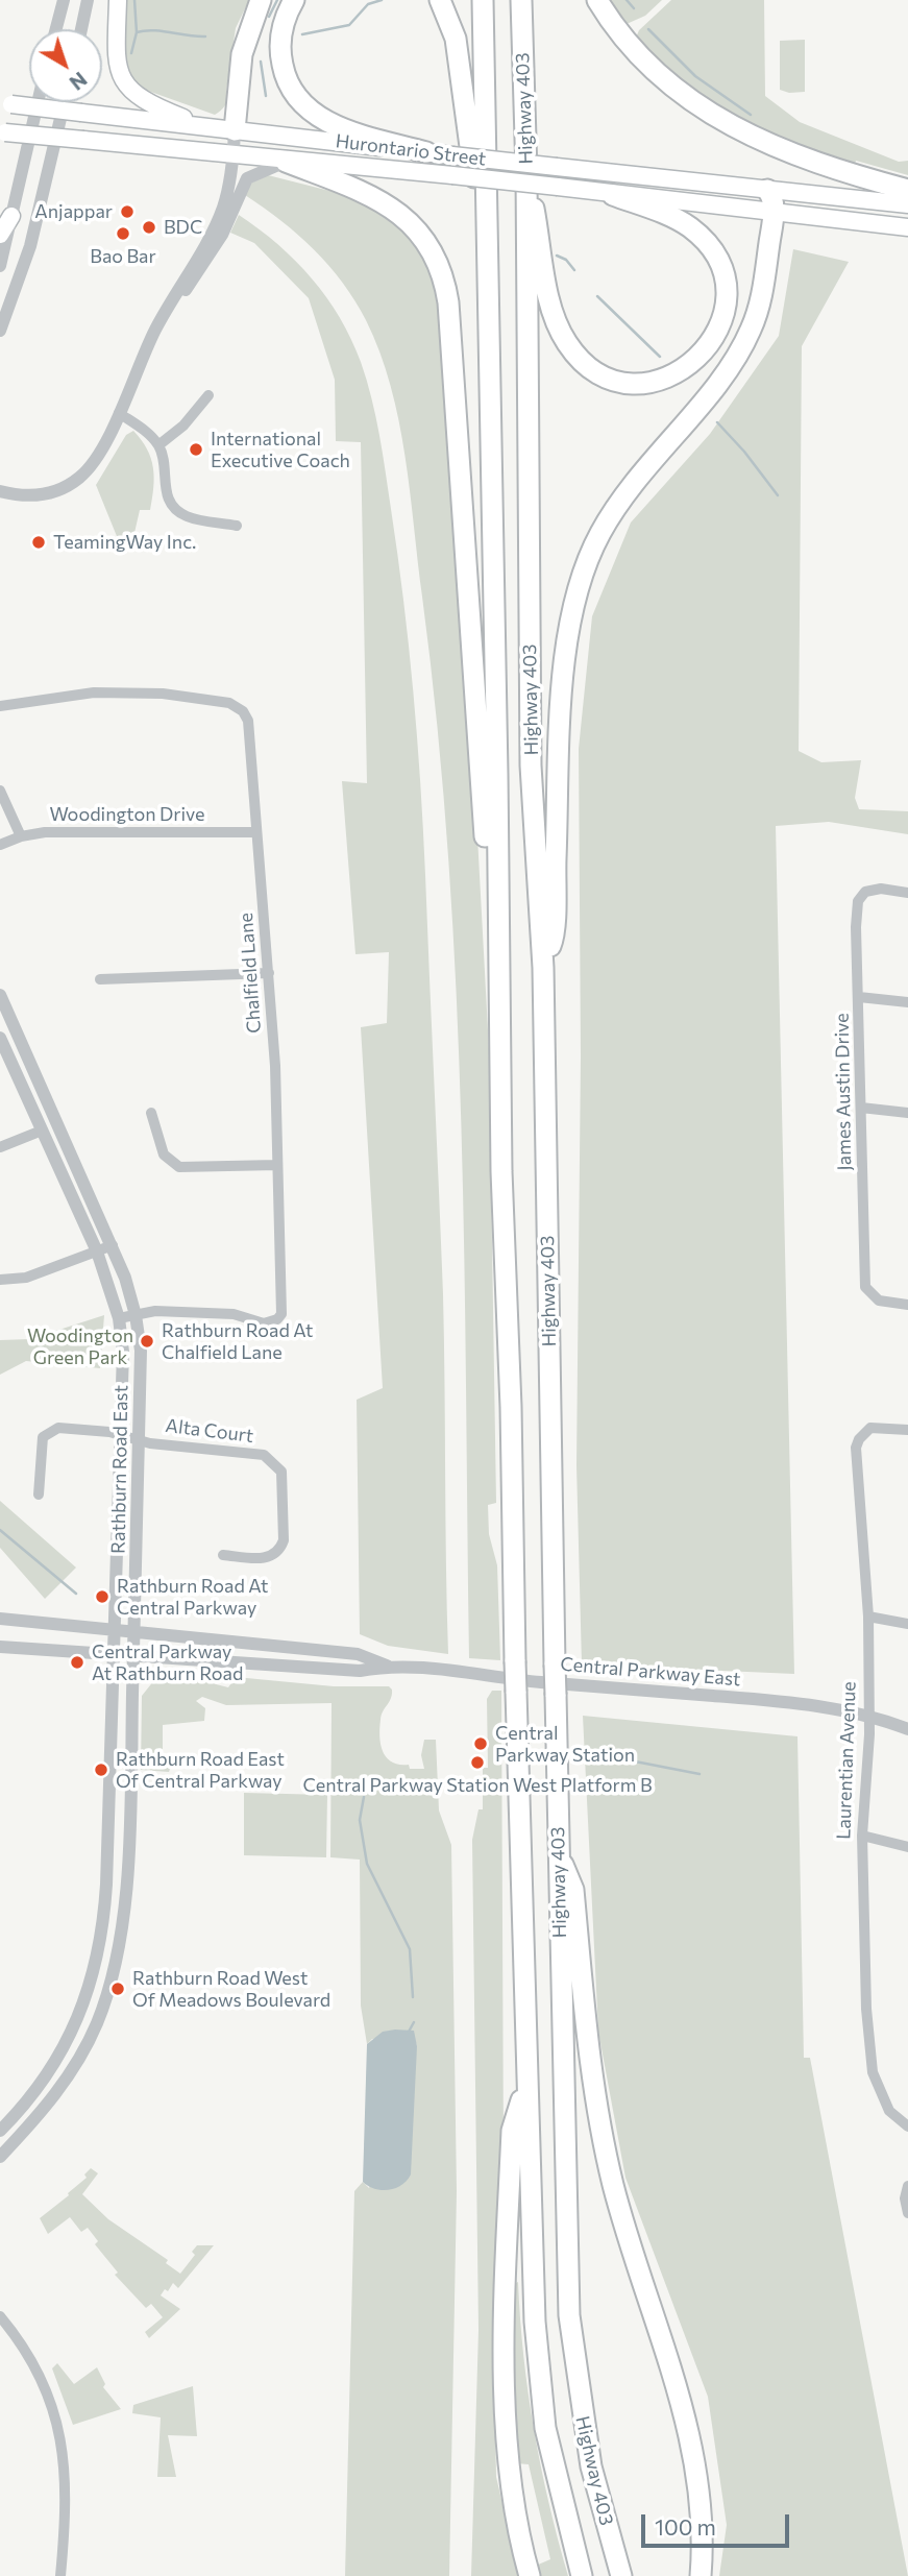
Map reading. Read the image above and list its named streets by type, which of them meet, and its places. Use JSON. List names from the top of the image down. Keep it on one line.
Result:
{"streets":{"highway":["Highway 403"],"main road":["Hurontario Street"],"street":["Woodington Drive","Chalfield Lane","James Austin Drive","Alta Court","Rathburn Road East","Central Parkway East","Laurentian Avenue"]},"crossings":[["Woodington Drive","Chalfield Lane"],["Chalfield Lane","Rathburn Road East"],["Alta Court","Rathburn Road East"],["Rathburn Road East","Central Parkway East"],["Central Parkway East","Laurentian Avenue"]],"parks":["Woodington Green Park"],"places":["Anjappar","BDC","Bao Bar","International Executive Coach","TeamingWay Inc.","Rathburn Road At Chalfield Lane","Rathburn Road At Central Parkway","Central Parkway At Rathburn Road","Central Parkway Station","Central Parkway Station West Platform B","Rathburn Road East Of Central Parkway","Rathburn Road West Of Meadows Boulevard"],"scale_bar":"100 m","north":"bottom right"}
